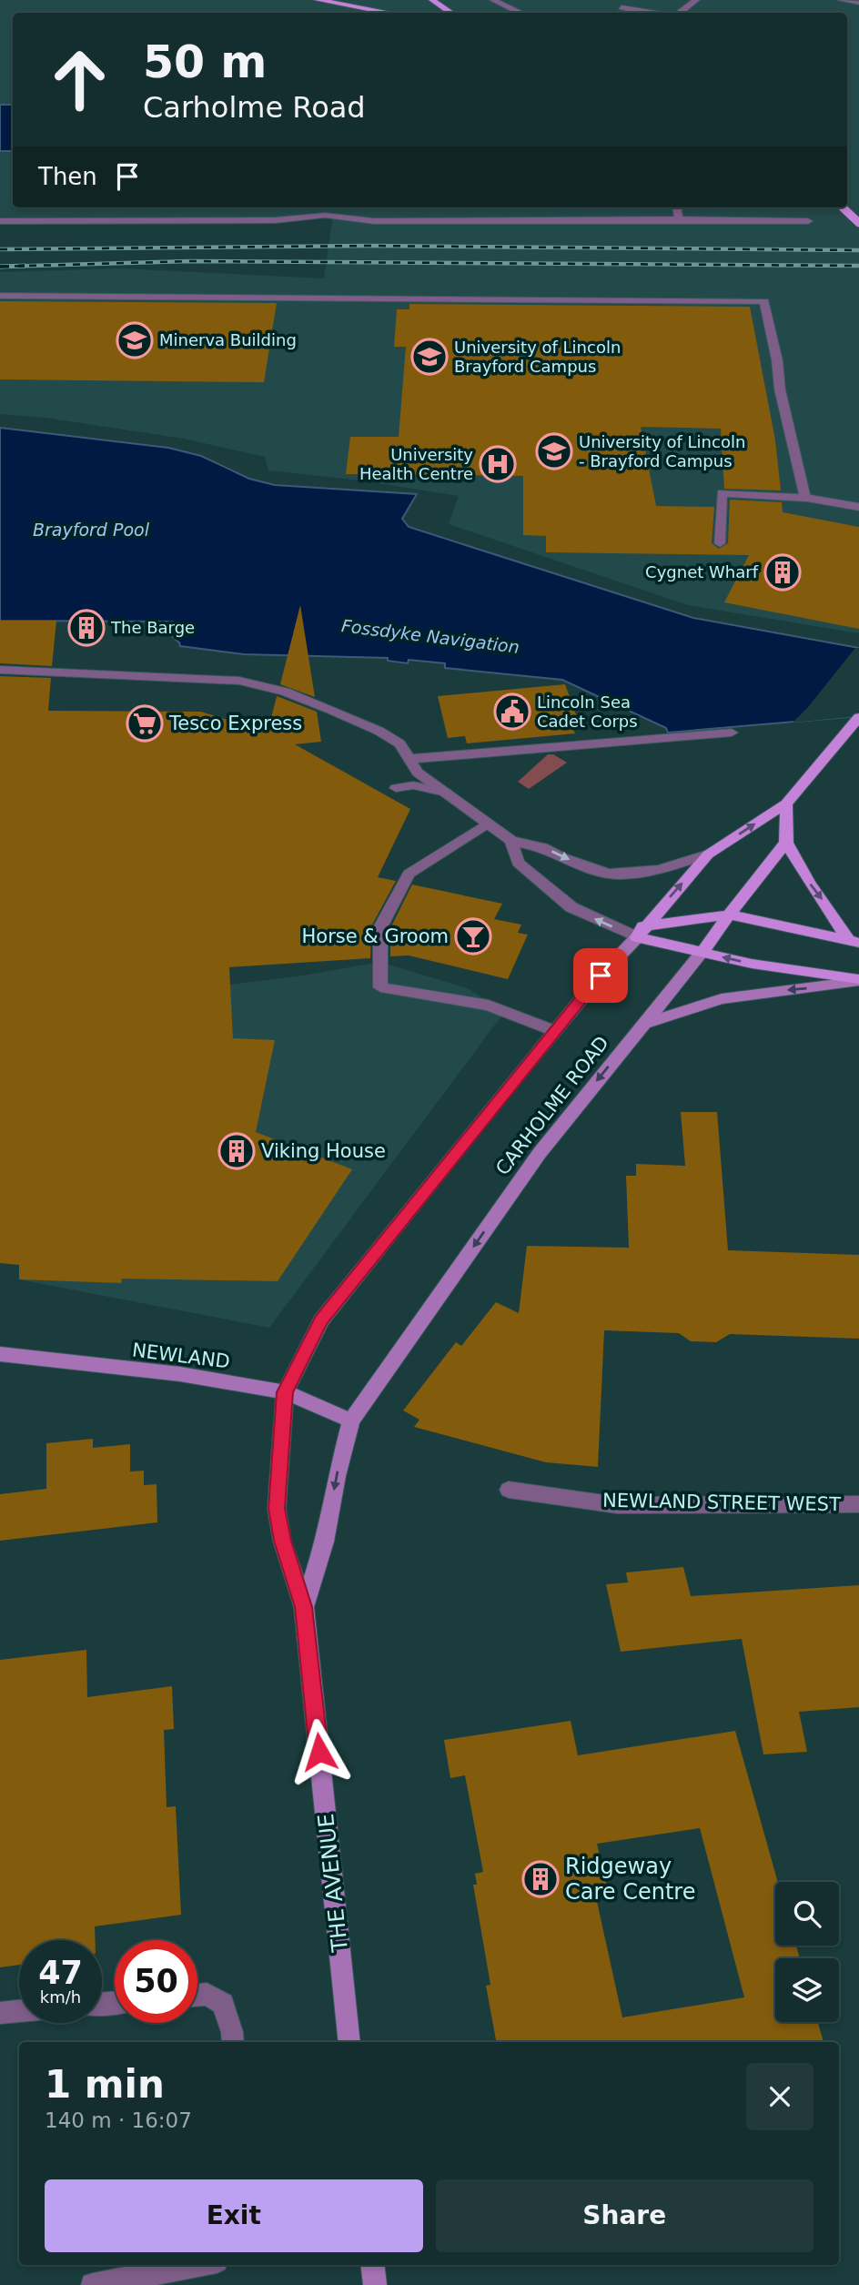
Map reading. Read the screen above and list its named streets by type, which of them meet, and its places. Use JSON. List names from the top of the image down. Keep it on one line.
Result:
{"streets":{"main road":["CARHOLME ROAD","NEWLAND","THE AVENUE"],"street":["NEWLAND STREET WEST"]},"crossings":[["CARHOLME ROAD","NEWLAND"],["CARHOLME ROAD","THE AVENUE"],["NEWLAND","THE AVENUE"]],"water":["Brayford Pool","Fossdyke Navigation"],"places":{"school or university":["Minerva Building","University of Lincoln Brayford Campus","University of Lincoln - Brayford Campus"],"hospital":["University Health Centre"],"building":["Cygnet Wharf","The Barge","Viking House","Ridgeway Care Centre"],"public building":["Lincoln Sea Cadet Corps"],"supermarket":["Tesco Express"],"bar":["Horse & Groom"]},"page":{"turn":["50 m","Carholme Road"],"then":"Then","speed":"47 km/h","limit":"50","heading":["1 min","140 m · 16:07"],"buttons":["Exit","Share"]}}
